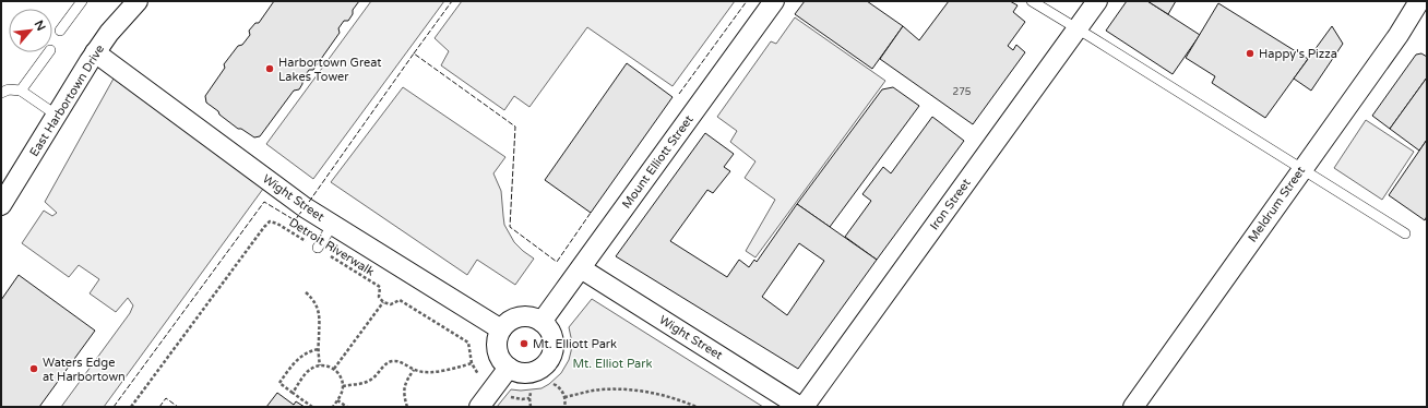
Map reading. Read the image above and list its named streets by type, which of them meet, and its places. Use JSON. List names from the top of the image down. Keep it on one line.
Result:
{"streets":{"street":["East Harbortown Drive","Mount Elliott Street","Wight Street","Iron Street","Meldrum Street"],"path":["Detroit Riverwalk"]},"crossings":[["East Harbortown Drive","Wight Street"],["Mount Elliott Street","Wight Street"],["Wight Street","Iron Street"]],"parks":["Mt. Elliot Park"],"places":["Happy's Pizza","Harbortown Great Lakes Tower","Mt. Elliott Park","Waters Edge at Harbortown"],"house_numbers":["275"],"north":"top right"}
